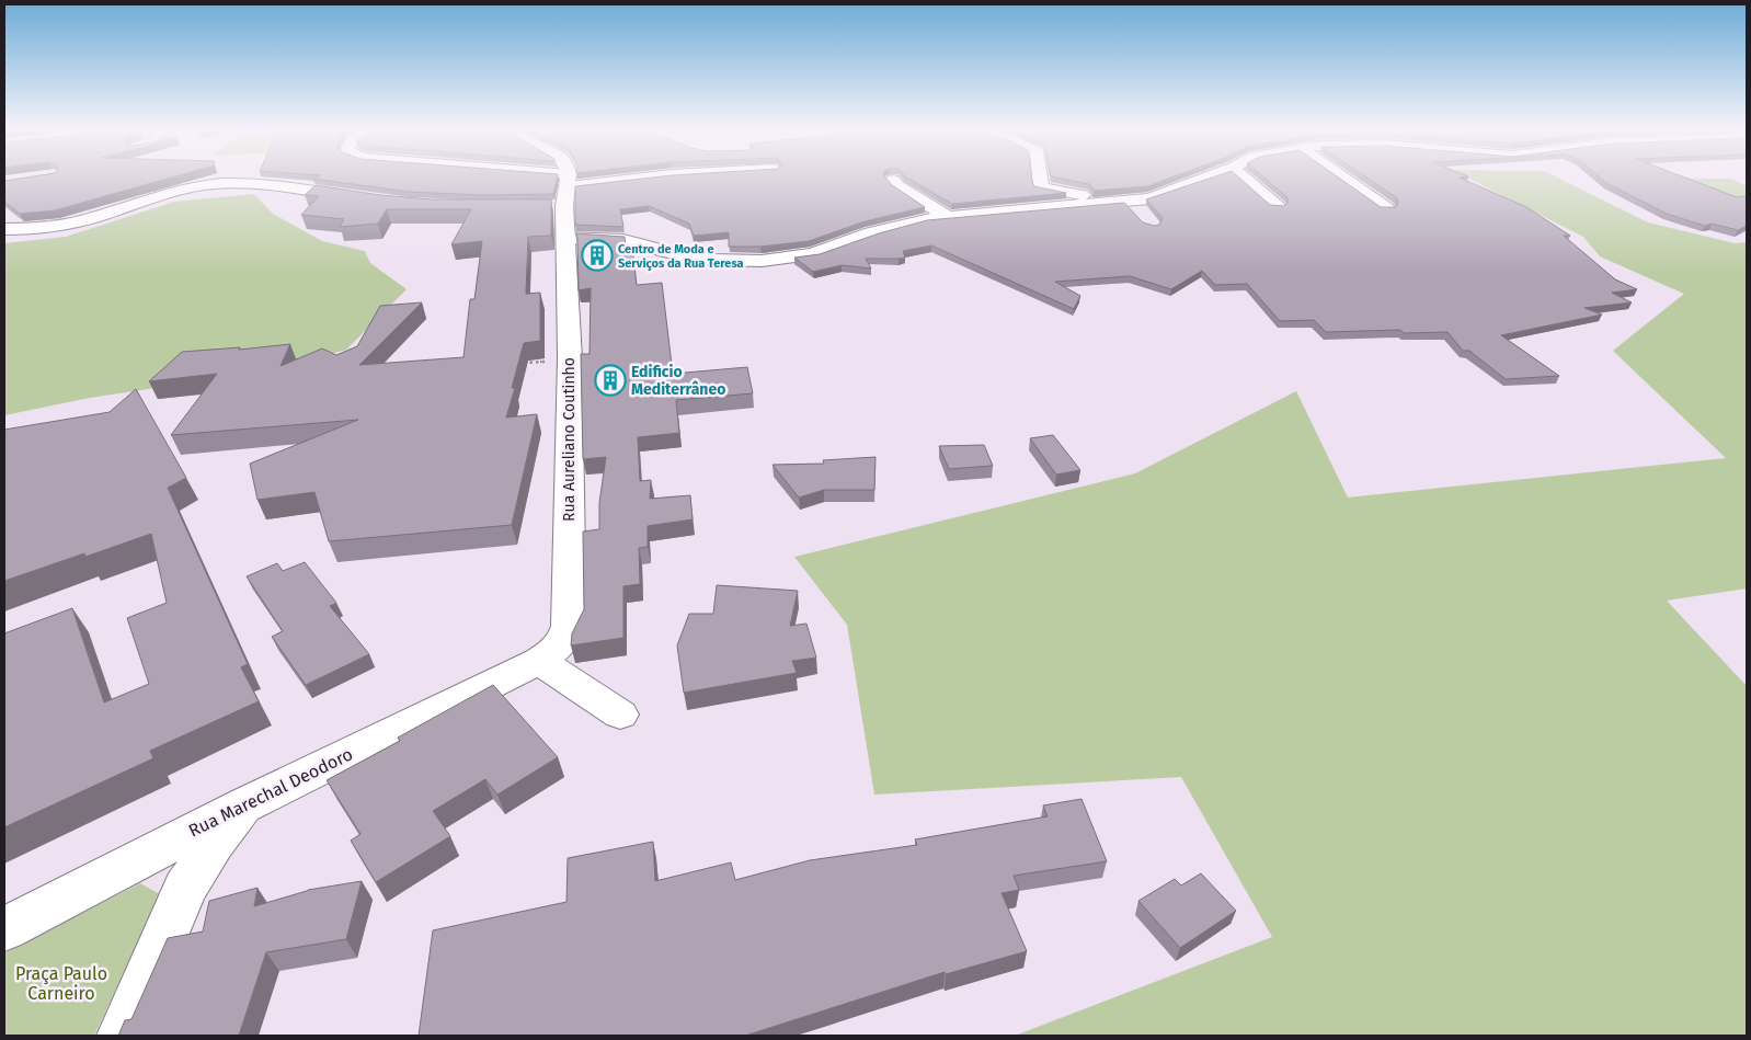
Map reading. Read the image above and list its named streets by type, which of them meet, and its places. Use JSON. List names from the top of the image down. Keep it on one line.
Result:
{"streets":{"street":["Rua Aureliano Coutinho","Rua Marechal Deodoro"]},"crossings":[["Rua Aureliano Coutinho","Rua Marechal Deodoro"]],"parks":["Praça Paulo Carneiro"],"places":{"building":["Centro de Moda e Serviços da Rua Teresa","Edificio Mediterrâneo"]}}
